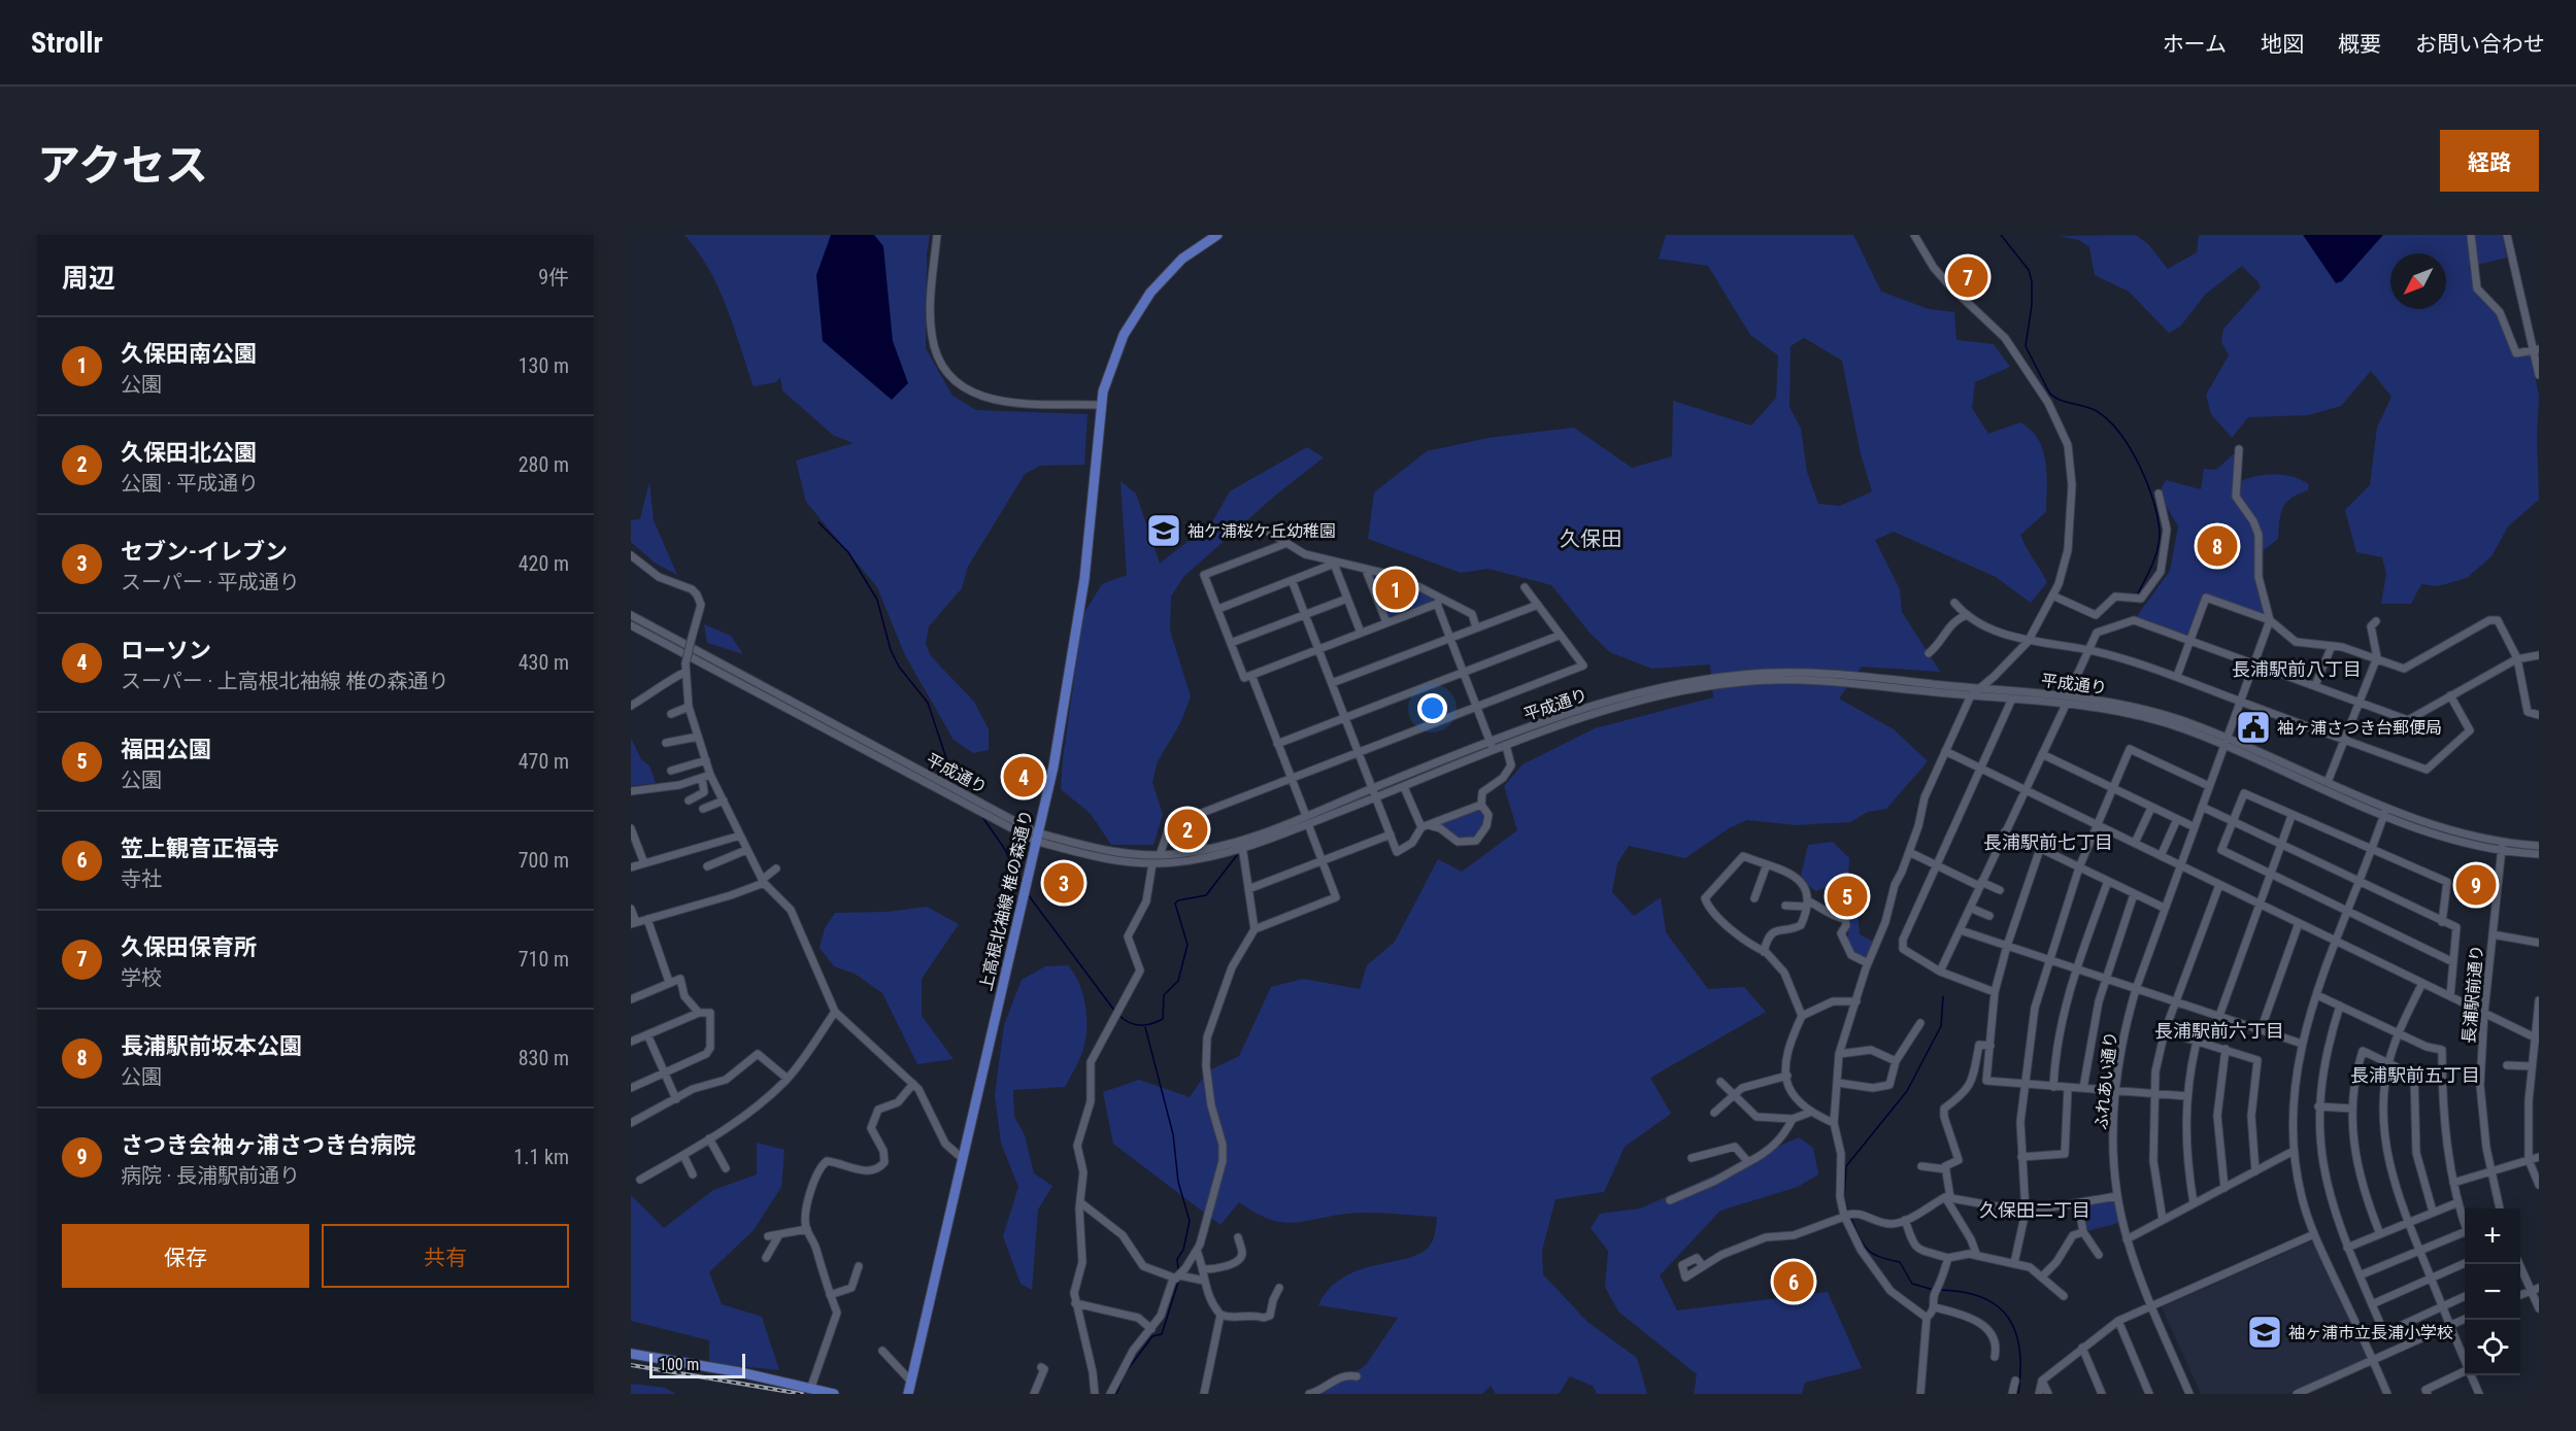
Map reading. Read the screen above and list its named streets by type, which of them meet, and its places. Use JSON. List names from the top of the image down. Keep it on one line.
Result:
{"streets":{"main road":["上高根北袖線 椎の森通り"],"street":["平成通り","長浦駅前通り","ふれあい通り"]},"crossings":[["平成通り","上高根北袖線 椎の森通り"],["平成通り","長浦駅前通り"],["平成通り","ふれあい通り"]],"districts":["久保田","長浦駅前八丁目","長浦駅前七丁目","長浦駅前六丁目","長浦駅前五丁目","久保田二丁目"],"places":{"school or university":["袖ケ浦桜ケ丘幼稚園","袖ヶ浦市立長浦小学校"],"public building":["袖ヶ浦さつき台郵便局"]},"scale_bar":"100 m","north":"bottom left","page":{"header":"Strollr","nav":["ホーム","地図","概要","お問い合わせ"],"title":"アクセス","buttons":["経路",["保存","共有"]],"heading":["周辺","9件"],"pins":["7","8","1","4","2","3","9","5","6"],"list":[{"mark":"1","name":"久保田南公園","note":"公園","value":"130 m"},{"mark":"2","name":"久保田北公園","note":"公園 · 平成通り","value":"280 m"},{"mark":"3","name":"セブン-イレブン","note":"スーパー · 平成通り","value":"420 m"},{"mark":"4","name":"ローソン","note":"スーパー · 上高根北袖線 椎の森通り","value":"430 m"},{"mark":"5","name":"福田公園","note":"公園","value":"470 m"},{"mark":"6","name":"笠上観音正福寺","note":"寺社","value":"700 m"},{"mark":"7","name":"久保田保育所","note":"学校","value":"710 m"},{"mark":"8","name":"長浦駅前坂本公園","note":"公園","value":"830 m"},{"mark":"9","name":"さつき会袖ヶ浦さつき台病院","note":"病院 · 長浦駅前通り","value":"1.1 km"}],"map_buttons":["+","−"],"scale":"100 m"}}
